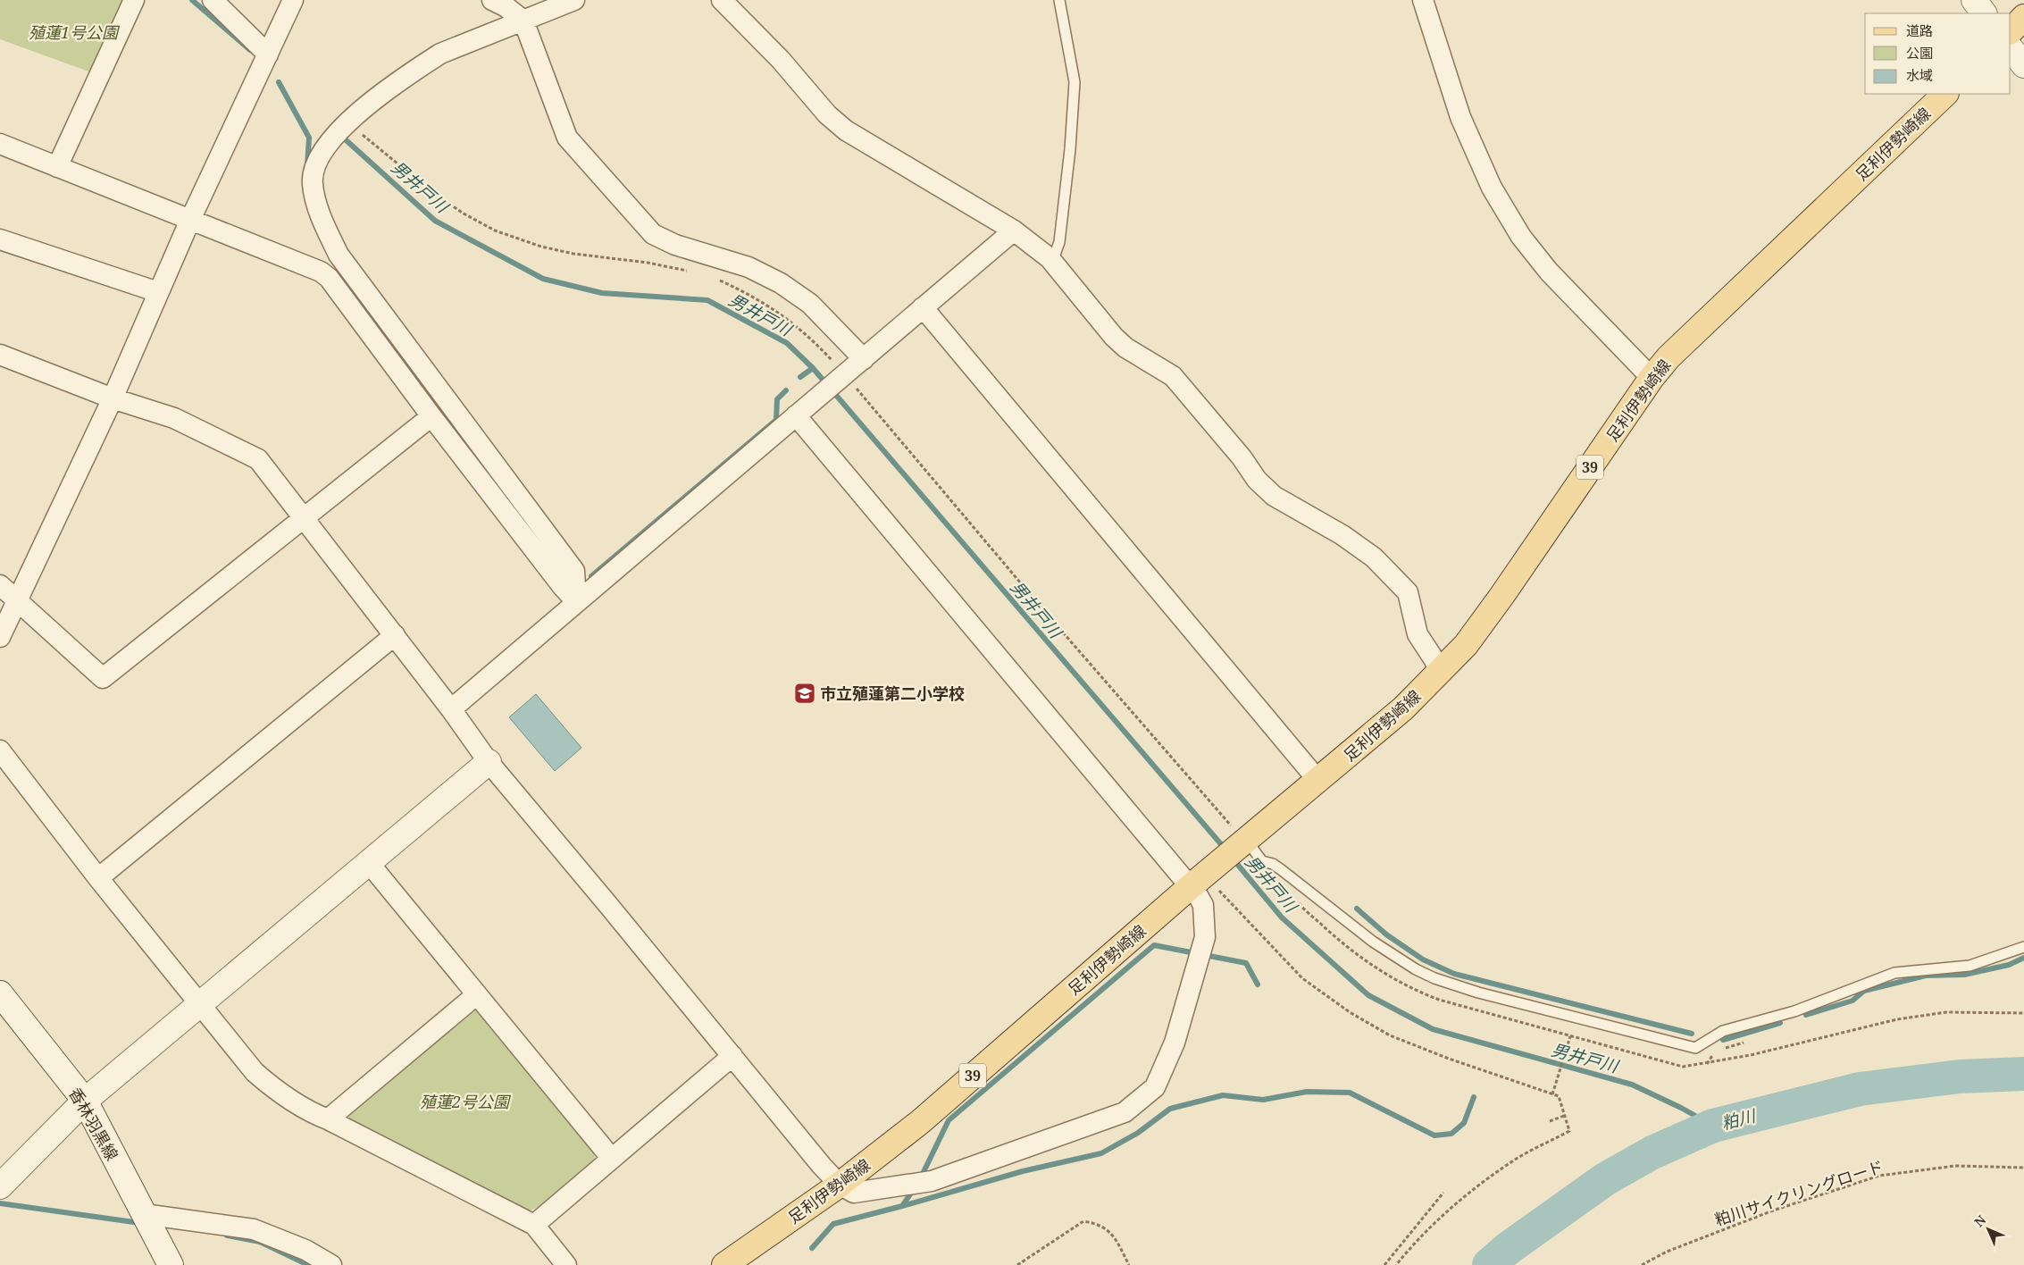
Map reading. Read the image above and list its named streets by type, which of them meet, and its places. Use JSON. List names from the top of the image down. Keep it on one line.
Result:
{"streets":{"main road":["足利伊勢崎線","39"],"street":["香林羽黒線"],"path":["粕川サイクリングロード"]},"water":["男井戸川","粕川"],"parks":["殖蓮1号公園","殖蓮2号公園"],"places":{"school or university":["市立殖蓮第二小学校"]},"legend":["道路","公園","水域"],"north":"top left"}
